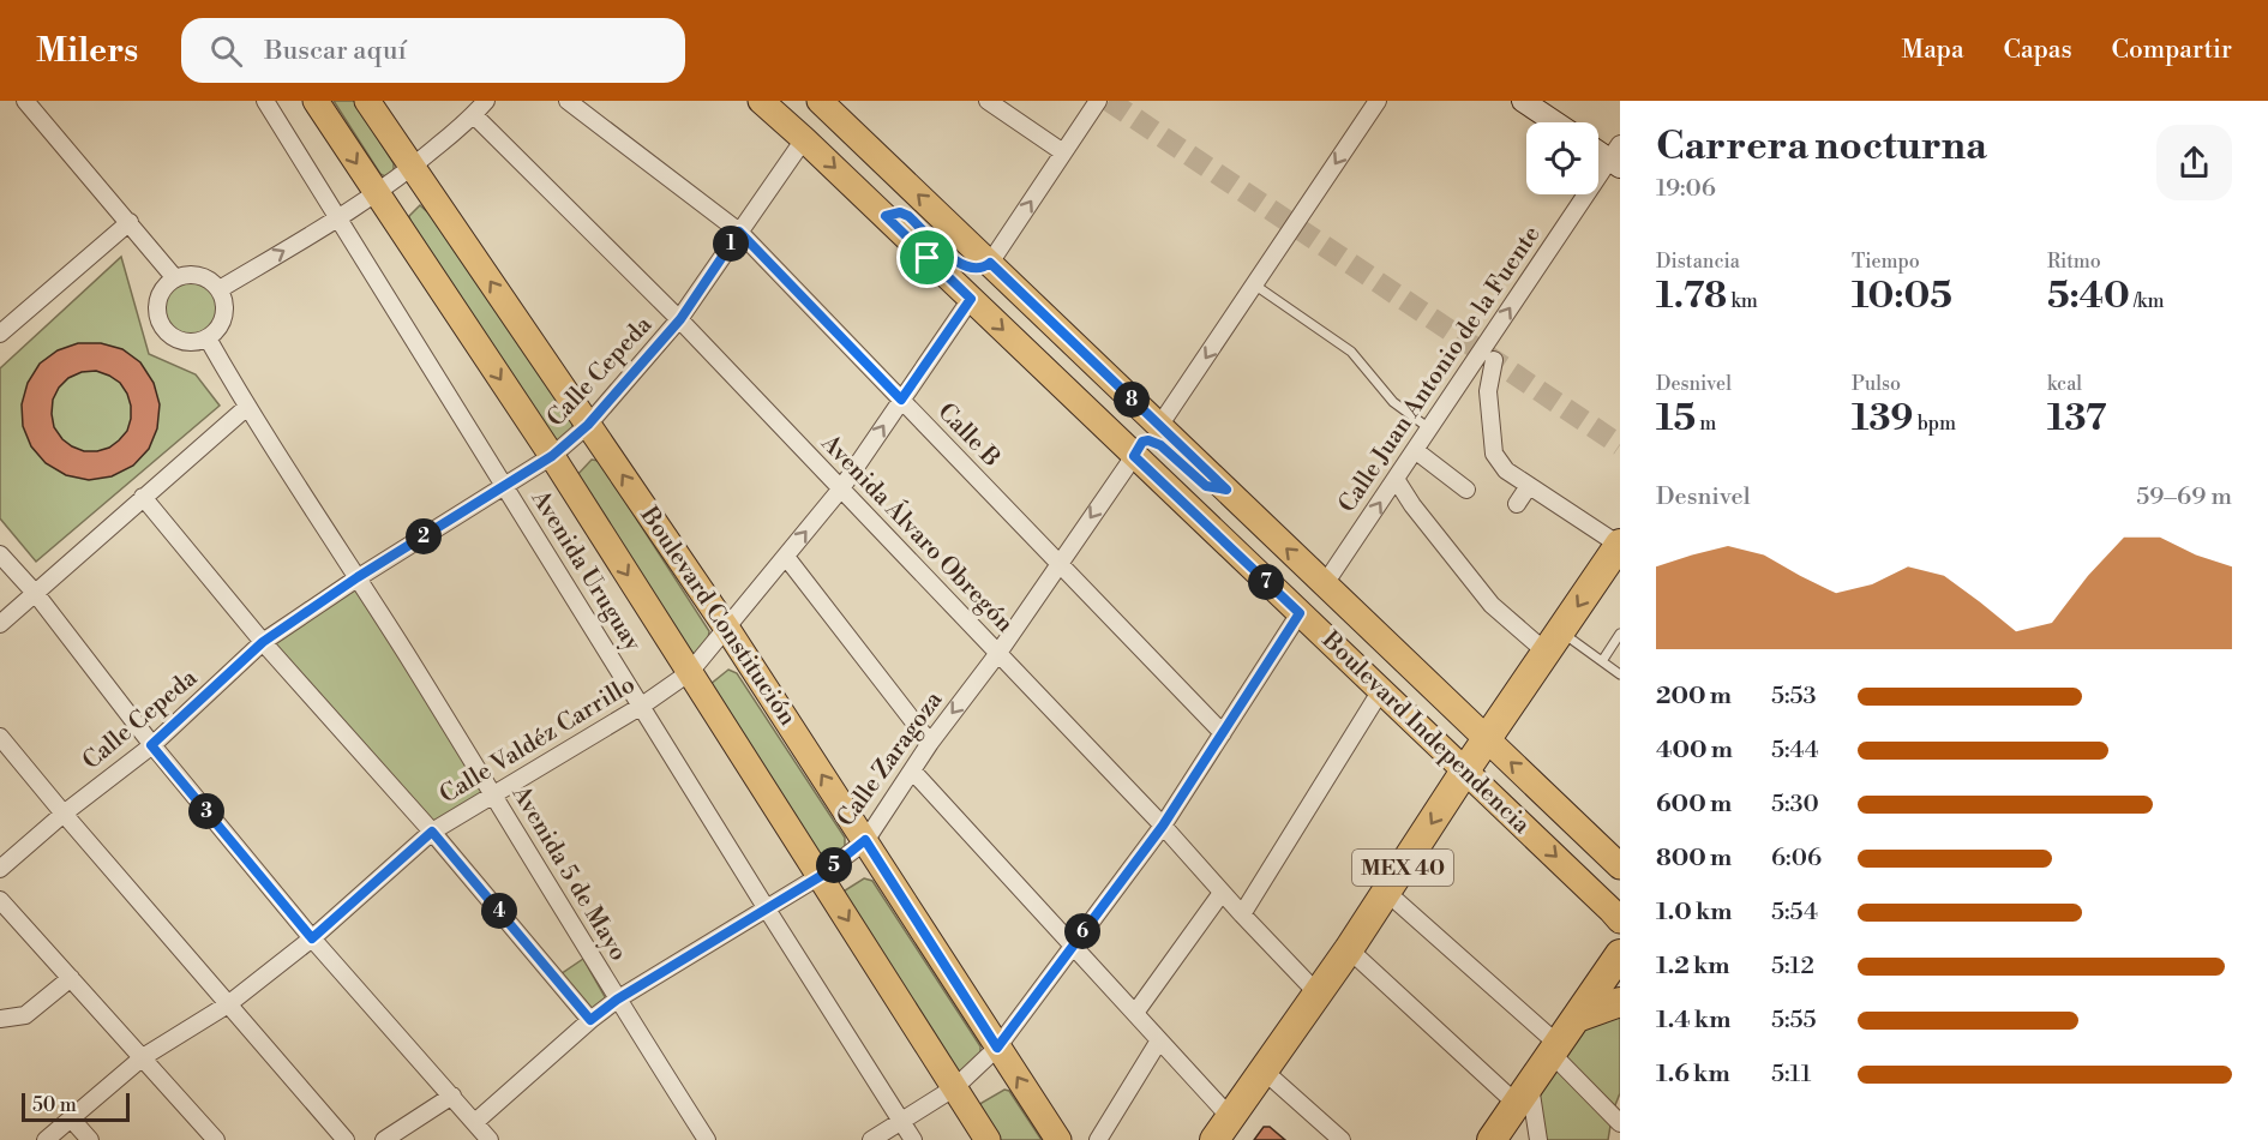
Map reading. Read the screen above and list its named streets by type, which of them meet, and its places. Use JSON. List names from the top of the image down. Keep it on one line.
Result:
{"streets":{"highway":["MEX 40"],"main road":["Boulevard Constitución","Boulevard Independencia"],"street":["Calle Juan Antonio de la Fuente","Calle Cepeda","Calle B","Avenida Álvaro Obregón","Avenida Uruguay","Calle Valdéz Carrillo","Calle Zaragoza","Avenida 5 de Mayo"]},"crossings":[["Calle Juan Antonio de la Fuente","Boulevard Independencia"],["Calle Cepeda","Calle B"],["Calle Cepeda","Avenida Álvaro Obregón"],["Calle Cepeda","Avenida Uruguay"],["Calle Cepeda","Boulevard Constitución"],["Calle Cepeda","Boulevard Independencia"],["Calle Cepeda","Avenida 5 de Mayo"],["Calle B","Calle Valdéz Carrillo"],["Calle B","Calle Zaragoza"],["Avenida Álvaro Obregón","Calle Valdéz Carrillo"],["Avenida Álvaro Obregón","Calle Zaragoza"],["Avenida Álvaro Obregón","MEX 40"],["Avenida Uruguay","Calle Valdéz Carrillo"],["Avenida Uruguay","Calle Zaragoza"],["Boulevard Constitución","Calle Valdéz Carrillo"],["Boulevard Constitución","Calle Zaragoza"],["Boulevard Independencia","Calle Valdéz Carrillo"],["Boulevard Independencia","Calle Zaragoza"],["Boulevard Independencia","MEX 40"],["Calle Valdéz Carrillo","Avenida 5 de Mayo"],["Calle Zaragoza","Avenida 5 de Mayo"]],"one_way":["Calle Juan Antonio de la Fuente"],"scale_bar":"50 m","page":{"header":"Milers","search":"Buscar aquí","nav":["Mapa","Capas","Compartir"],"heading":["Carrera nocturna","19:06"],"stats":[["Distancia","1.78 km"],["Tiempo","10:05"],["Ritmo","5:40 /km"],["Desnivel","15 m"],["Pulso","139 bpm"],["kcal","137"]],"pins":["1","8","2","7","3","5","4","6"],"chart":["Desnivel","59–69 m"],"list":[{"name":"200 m","note":"5:53"},{"name":"400 m","note":"5:44"},{"name":"600 m","note":"5:30"},{"name":"800 m","note":"6:06"},{"name":"1.0 km","note":"5:54"},{"name":"1.2 km","note":"5:12"},{"name":"1.4 km","note":"5:55"},{"name":"1.6 km","note":"5:11"}],"scale":"50 m"}}
